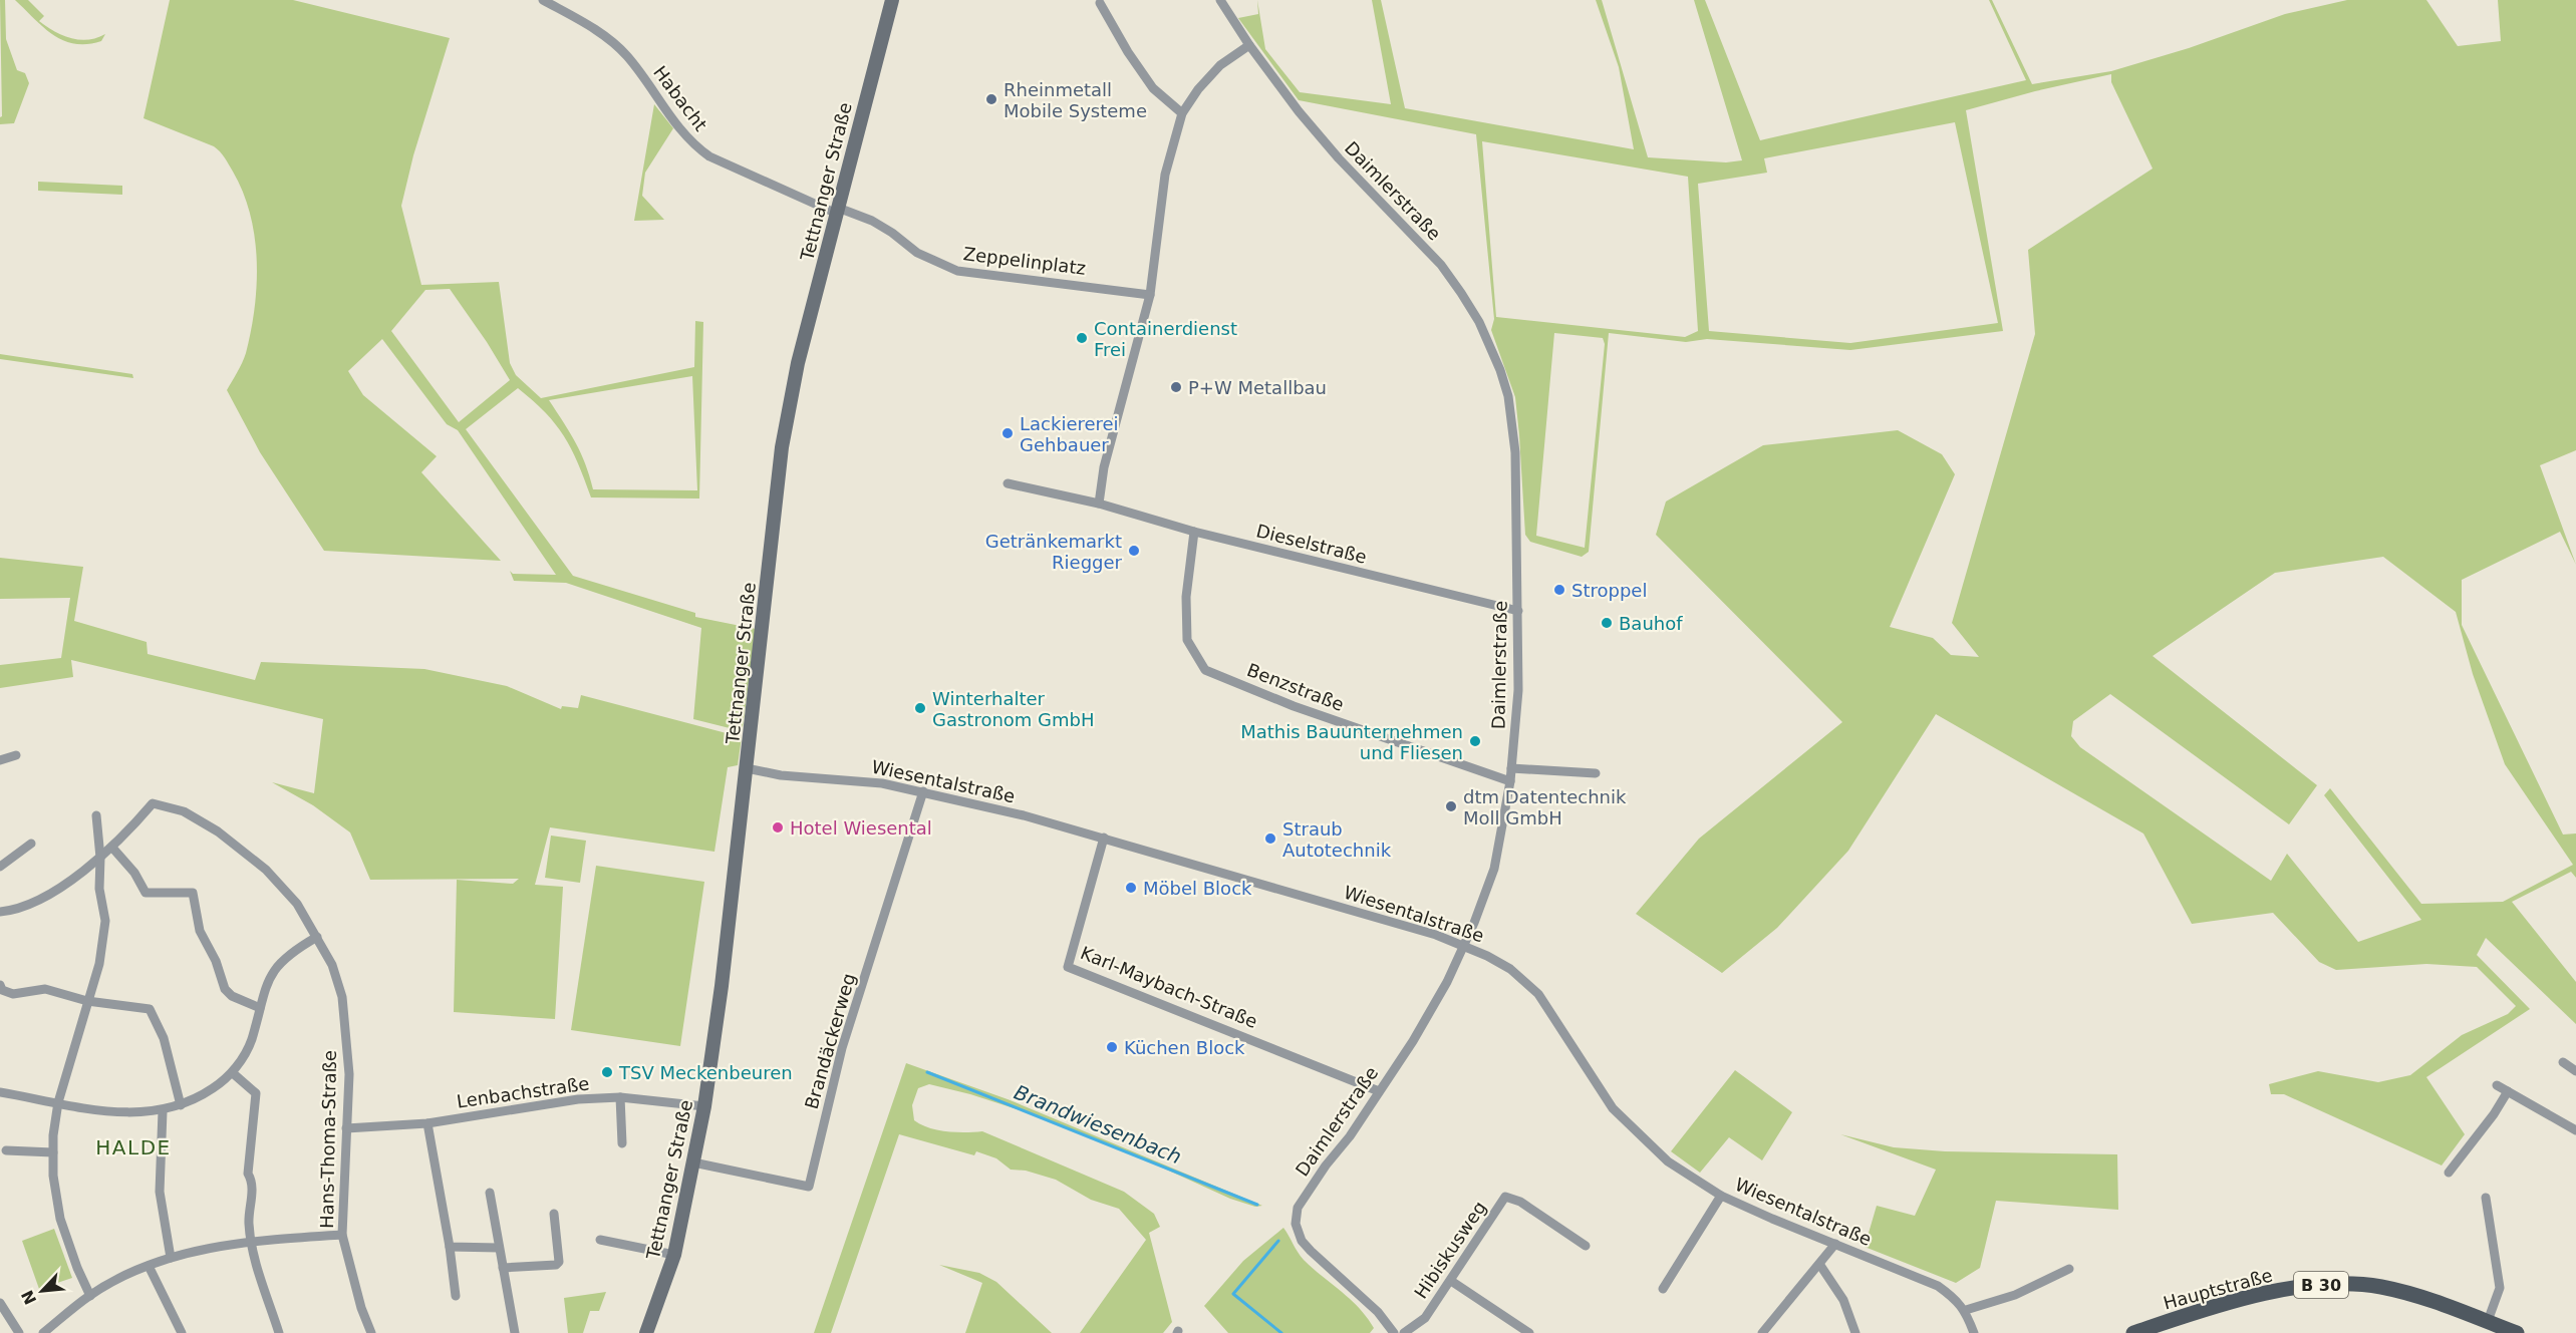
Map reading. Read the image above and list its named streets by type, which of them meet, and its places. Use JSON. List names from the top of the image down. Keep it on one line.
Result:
{"streets":{"main road":["Tettnanger Straße","B 30","Hauptstraße"],"street":["Habacht","Daimlerstraße","Zeppelinplatz","Dieselstraße","Benzstraße","Wiesentalstraße","Karl-Maybach-Straße","Brandäckerweg","Lenbachstraße","Hans-Thoma-Straße","Hibiskusweg"]},"crossings":[["Habacht","Tettnanger Straße"],["Habacht","Zeppelinplatz"],["Tettnanger Straße","Zeppelinplatz"],["Tettnanger Straße","Wiesentalstraße"],["Tettnanger Straße","Brandäckerweg"],["Tettnanger Straße","Lenbachstraße"],["Daimlerstraße","Dieselstraße"],["Daimlerstraße","Benzstraße"],["Daimlerstraße","Wiesentalstraße"],["Daimlerstraße","Karl-Maybach-Straße"],["Dieselstraße","Benzstraße"],["Wiesentalstraße","Karl-Maybach-Straße"],["Wiesentalstraße","Brandäckerweg"],["Lenbachstraße","Hans-Thoma-Straße"]],"districts":["HALDE"],"water":["Brandwiesenbach"],"places":["Rheinmetall Mobile Systeme","Containerdienst Frei","P+W Metallbau","Lackiererei Gehbauer","Getränkemarkt Riegger","Stroppel","Bauhof","Winterhalter Gastronom GmbH","Mathis Bauunternehmen und Fliesen","dtm Datentechnik Moll GmbH","Hotel Wiesental","Straub Autotechnik","Möbel Block","Küchen Block","TSV Meckenbeuren"],"north":"bottom left"}
